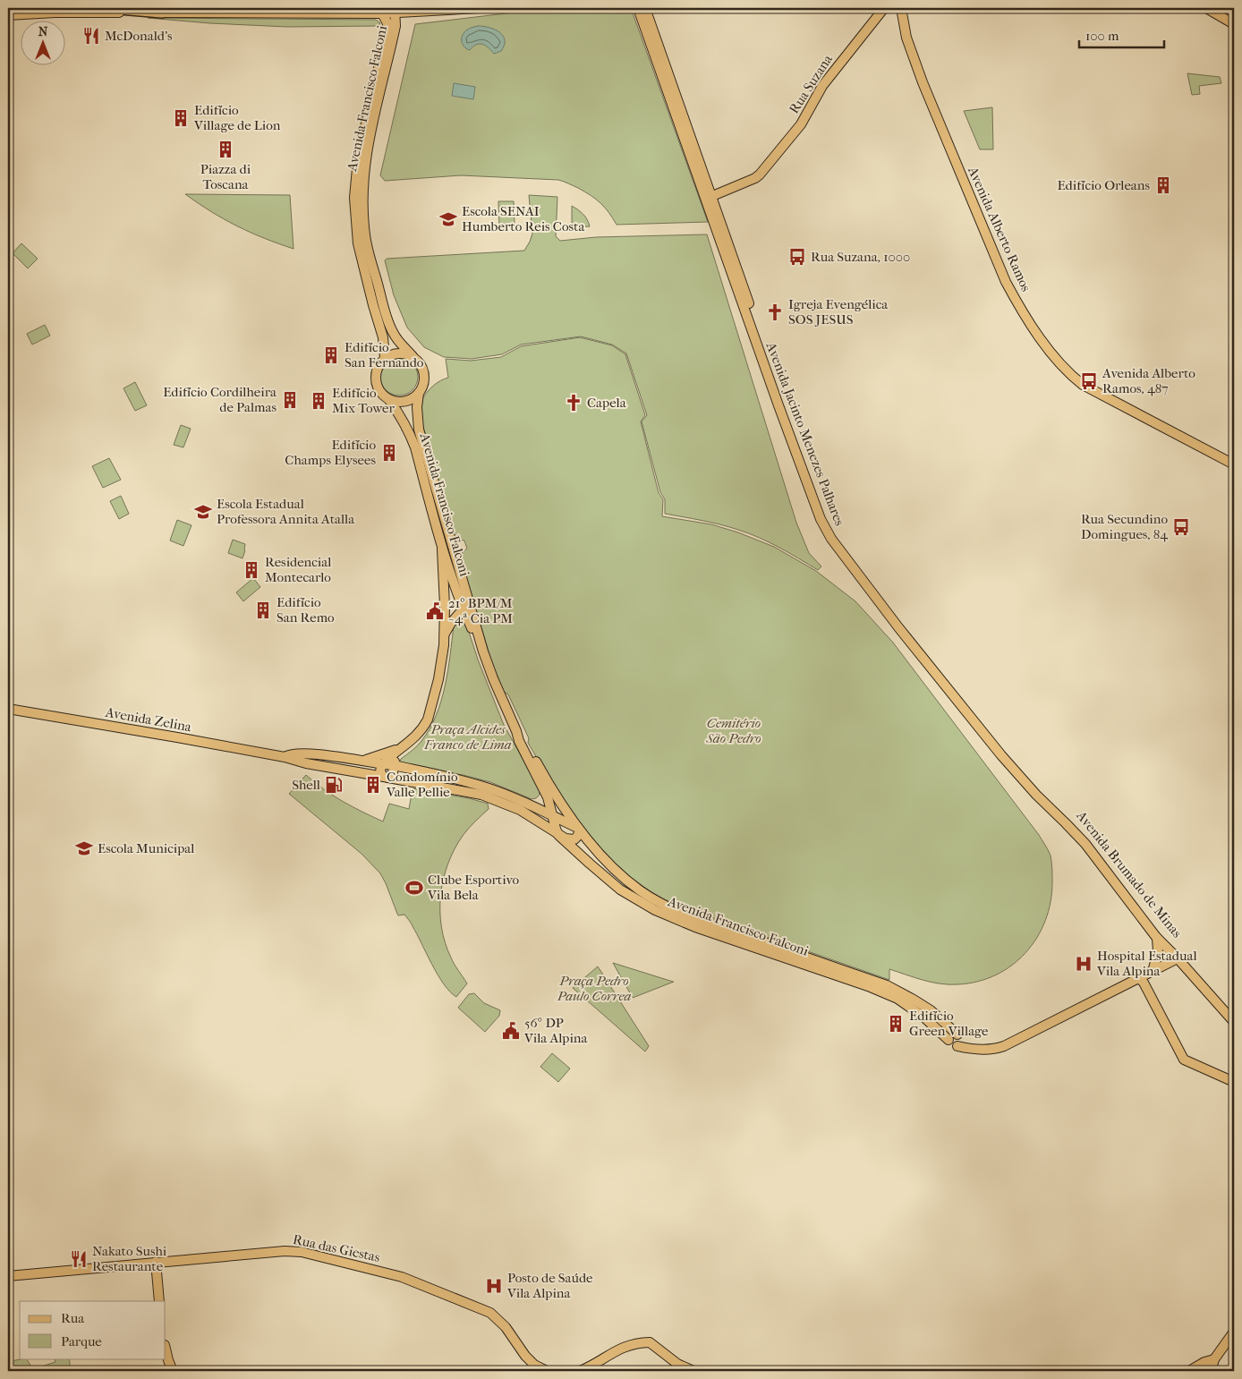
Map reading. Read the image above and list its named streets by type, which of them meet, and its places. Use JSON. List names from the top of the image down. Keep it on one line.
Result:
{"streets":{"main road":["Rua Suzana","Avenida Francisco Falconi","Avenida Alberto Ramos","Avenida Jacinto Menezes Palhares","Avenida Zelina","Avenida Brumado de Minas","Rua das Giestas"]},"crossings":[["Rua Suzana","Avenida Jacinto Menezes Palhares"],["Avenida Jacinto Menezes Palhares","Avenida Brumado de Minas"]],"parks":["Cemitério São Pedro","Praça Alcides Franco de Lima","Praça Pedro Paulo Correa"],"places":{"restaurant":["McDonald's","Nakato Sushi Restaurante"],"building":["Edifício Village de Lion","Piazza di Toscana","Edifício Orleans","Edifício San Fernando","Edifício Cordilheira de Palmas","Edifício Mix Tower","Edifício Champs Elysees","Residencial Montecarlo","Edifício San Remo","Condomínio Valle Pellie","Edifício Green Village"],"school or university":["Escola SENAI Humberto Reis Costa","Escola Estadual Professora Annita Atalla","Escola Municipal"],"bus stop":["Rua Suzana, 1000","Avenida Alberto Ramos, 487","Rua Secundino Domingues, 84"],"church":["Igreja Evengélica SOS JESUS","Capela"],"public building":["21º BPM/M - 4ª Cia PM","56º DP Vila Alpina"],"fuel station":["Shell"],"sports":["Clube Esportivo Vila Bela"],"hospital":["Hospital Estadual Vila Alpina","Posto de Saúde Vila Alpina"]},"legend":["Rua","Parque"],"scale_bar":"100 m","north":"top"}
